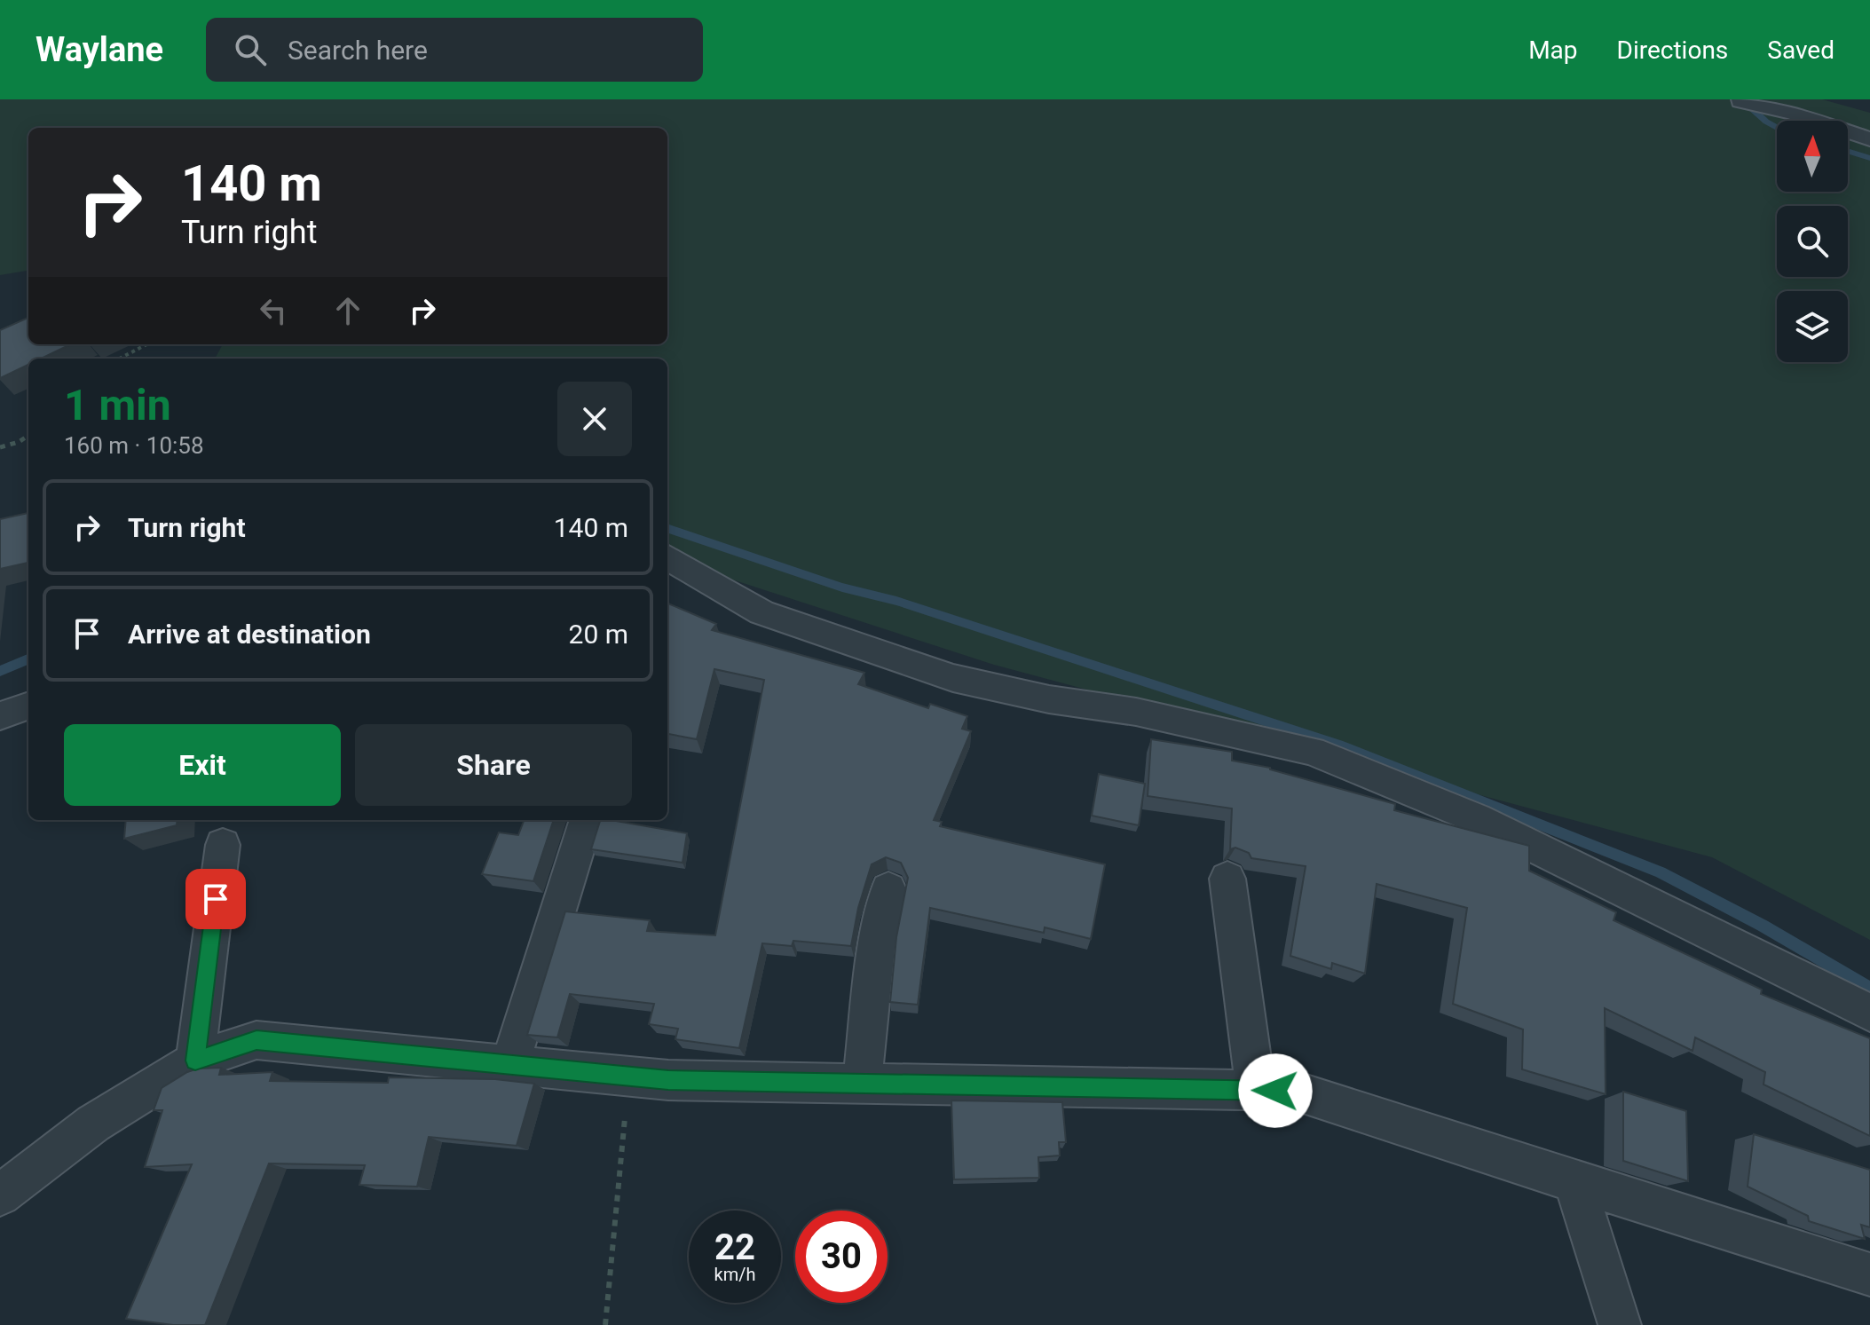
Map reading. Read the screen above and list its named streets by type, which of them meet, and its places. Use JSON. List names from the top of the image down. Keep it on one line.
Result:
{"north":"top","page":{"header":"Waylane","search":"Search here","nav":["Map","Directions","Saved"],"turn":["140 m","Turn right"],"heading":["1 min","160 m · 10:58"],"list":[{"name":"Turn right","value":"140 m"},{"name":"Arrive at destination","value":"20 m"}],"buttons":["Exit","Share"],"speed":"22 km/h","limit":"30"}}
